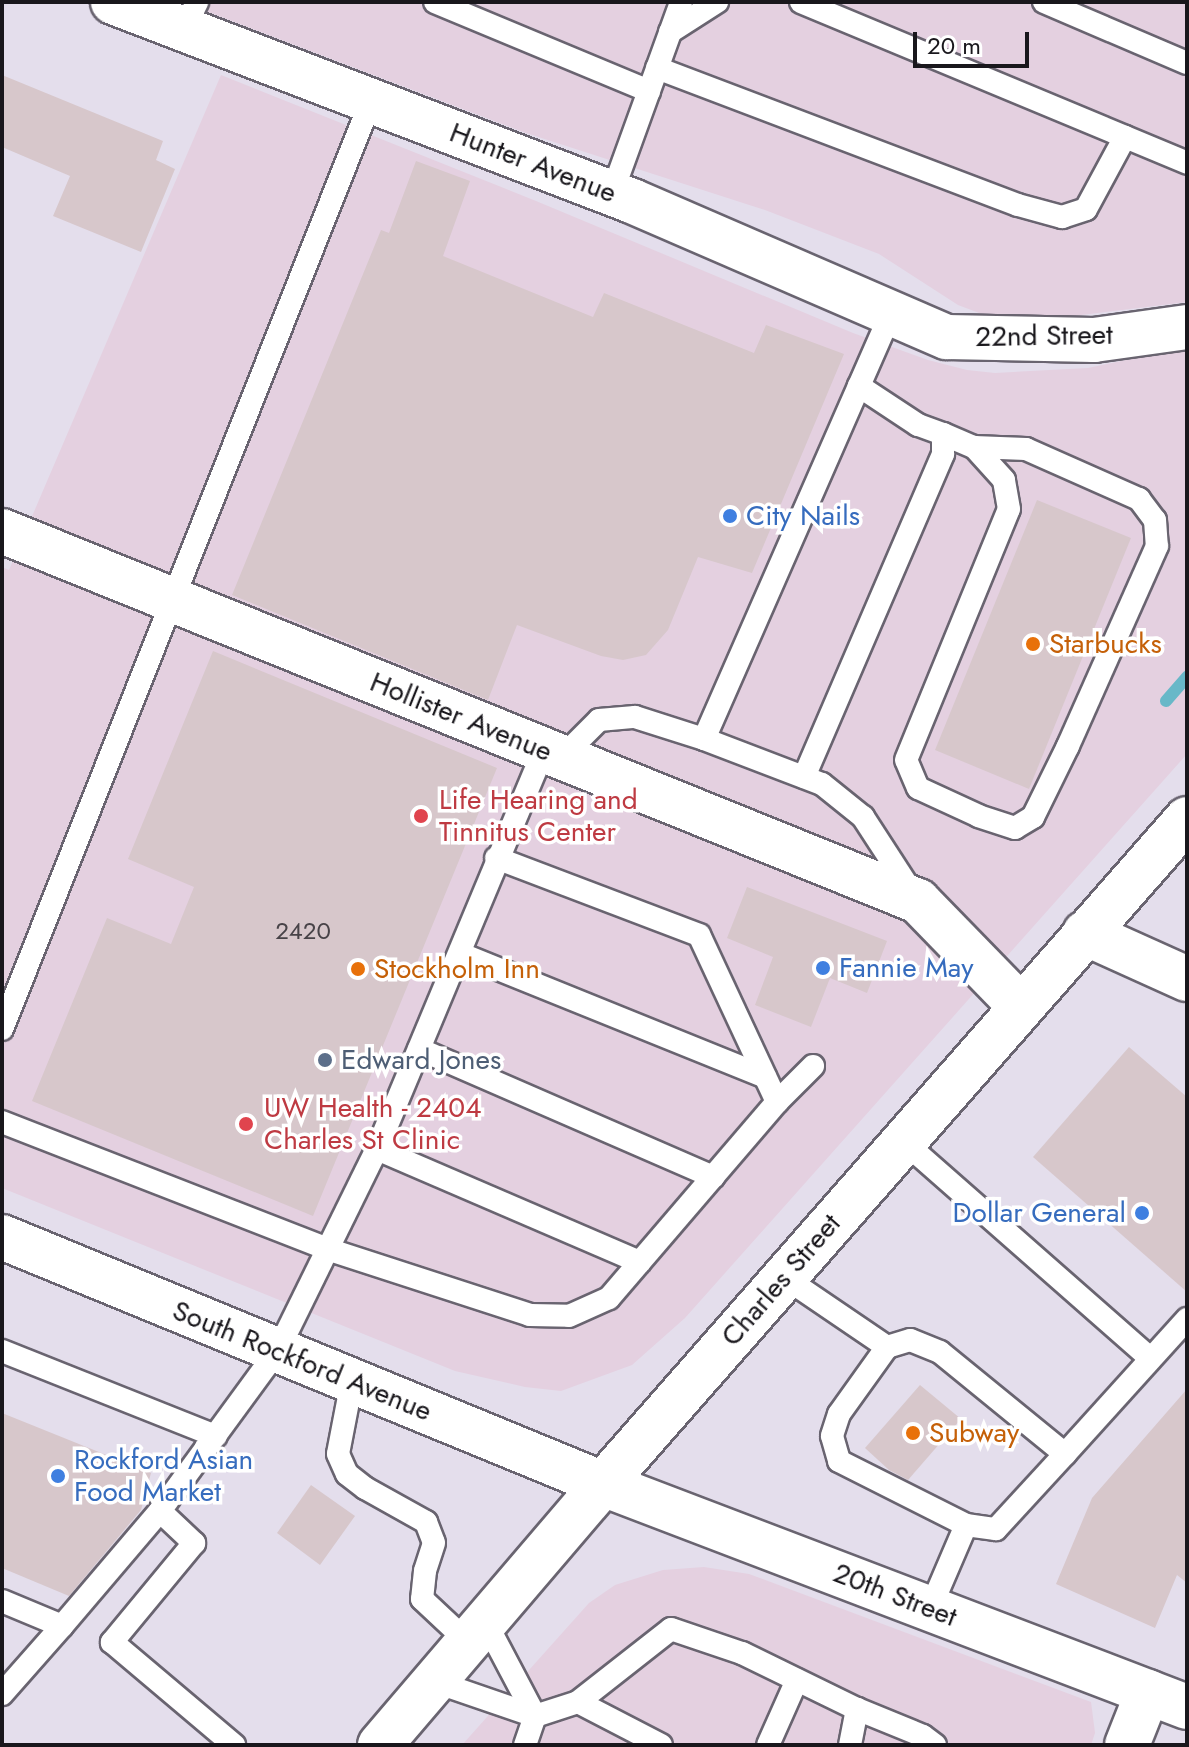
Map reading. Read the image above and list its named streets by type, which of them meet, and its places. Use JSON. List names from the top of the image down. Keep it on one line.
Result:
{"streets":{"street":["Hunter Avenue","22nd Street","Hollister Avenue","Charles Street","South Rockford Avenue","20th Street"]},"crossings":[["Hunter Avenue","22nd Street"],["Hollister Avenue","Charles Street"],["Charles Street","South Rockford Avenue"],["Charles Street","20th Street"],["South Rockford Avenue","20th Street"]],"places":["City Nails","Starbucks","Life Hearing and Tinnitus Center","Fannie May","Stockholm Inn","Edward Jones","UW Health - 2404 Charles St Clinic","Dollar General","Subway","Rockford Asian Food Market"],"house_numbers":["2420"],"scale_bar":"20 m"}
